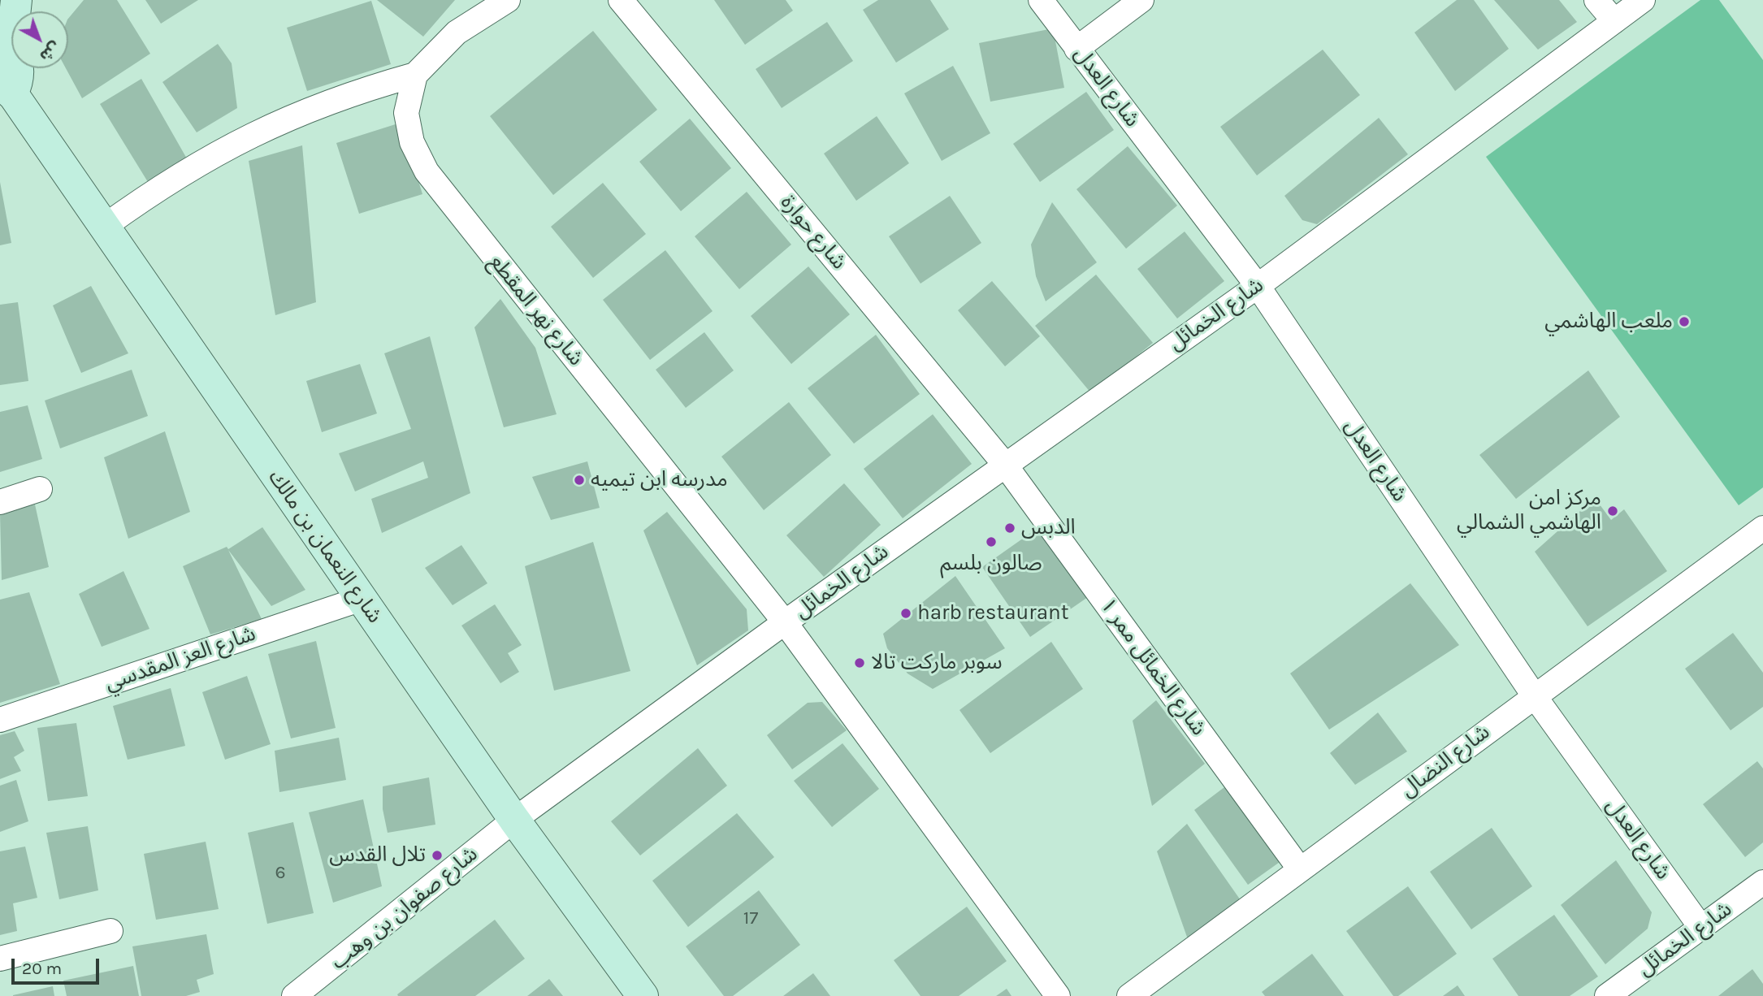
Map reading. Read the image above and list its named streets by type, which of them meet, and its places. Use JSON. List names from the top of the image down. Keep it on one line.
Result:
{"streets":{"street":["شارع العدل","شارع حوارة","شارع نهر المقطع","شارع الخمائل","شارع النعمان بن مالك","شارع العز المقدسي","شارع الخمائل ممر ١","شارع النضال","شارع صفوان بن وهب"]},"crossings":[["شارع العدل","شارع الخمائل"],["شارع العدل","شارع النضال"],["شارع حوارة","شارع الخمائل"],["شارع حوارة","شارع الخمائل ممر ١"],["شارع نهر المقطع","شارع الخمائل"],["شارع الخمائل","شارع النعمان بن مالك"],["شارع الخمائل","شارع الخمائل ممر ١"],["شارع الخمائل","شارع صفوان بن وهب"],["شارع النعمان بن مالك","شارع العز المقدسي"],["شارع النعمان بن مالك","شارع صفوان بن وهب"],["شارع الخمائل ممر ١","شارع النضال"]],"places":["ملعب الهاشمي","مدرسه ابن تيميه","مركز امن الهاشمي الشمالي","الدبس","صالون بلسم","harb restaurant","سوبر ماركت تالا","تلال القدس"],"house_numbers":["6","17"],"scale_bar":"20 m","north":"bottom right"}
